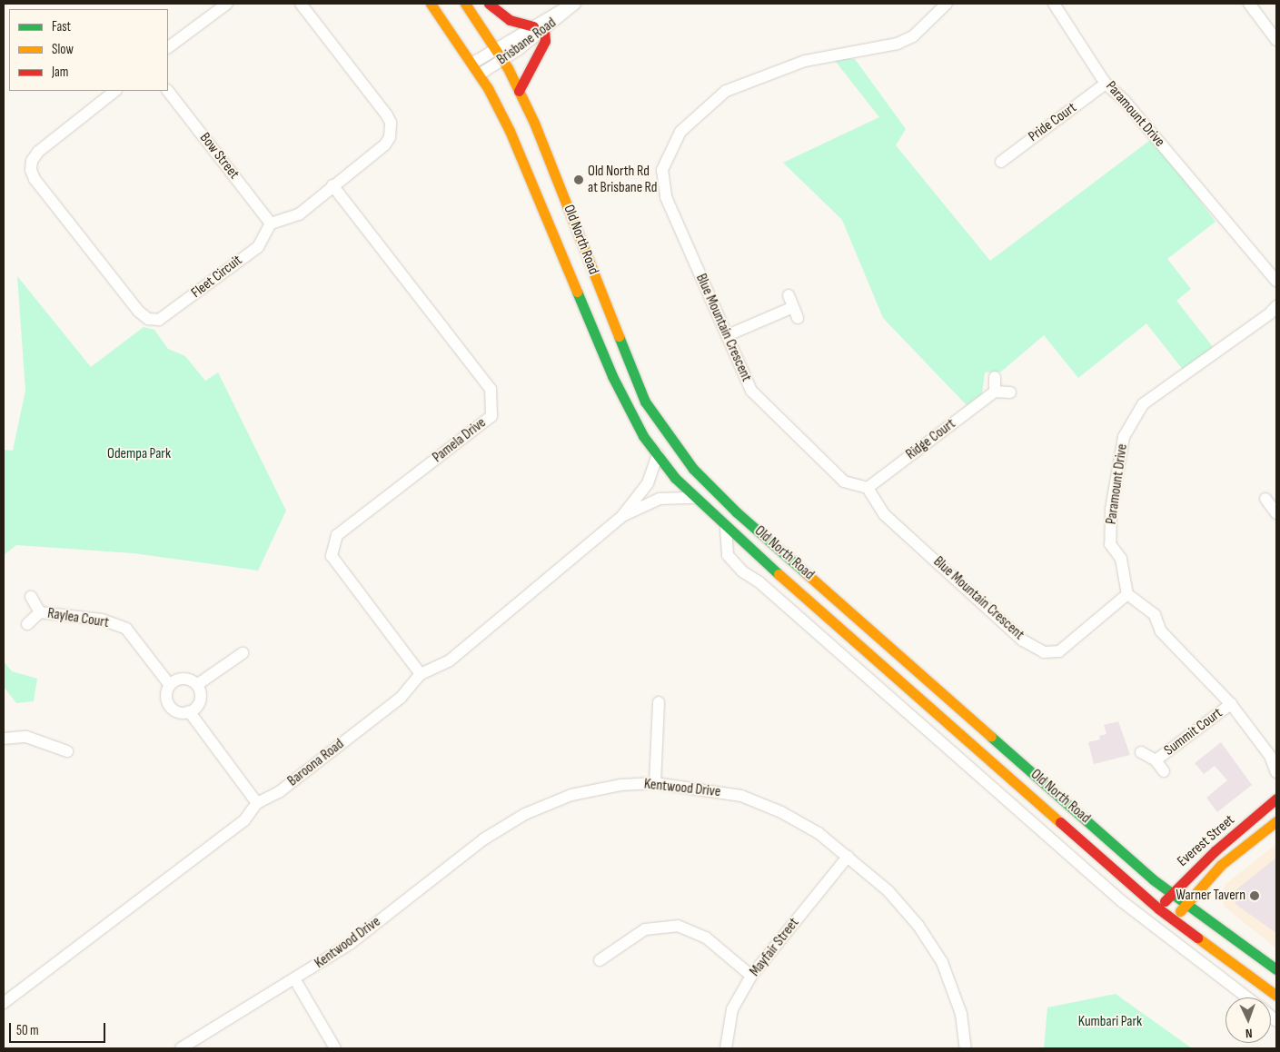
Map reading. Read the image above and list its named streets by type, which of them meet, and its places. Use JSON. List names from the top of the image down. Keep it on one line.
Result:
{"streets":{"main road":["Old North Road","Everest Street"],"street":["Brisbane Road","Paramount Drive","Pride Court","Bow Street","Fleet Circuit","Blue Mountain Crescent","Ridge Court","Pamela Drive","Raylea Court","Summit Court","Baroona Road","Kentwood Drive","Mayfair Street"]},"crossings":[["Brisbane Road","Old North Road"],["Paramount Drive","Pride Court"],["Paramount Drive","Blue Mountain Crescent"],["Bow Street","Fleet Circuit"],["Old North Road","Baroona Road"],["Old North Road","Everest Street"],["Blue Mountain Crescent","Ridge Court"],["Pamela Drive","Baroona Road"],["Kentwood Drive","Mayfair Street"]],"parks":["Odempa Park","Kumbari Park"],"places":["Old North Rd at Brisbane Rd","Warner Tavern"],"legend":["Fast","Slow","Jam"],"scale_bar":"50 m","north":"bottom"}
